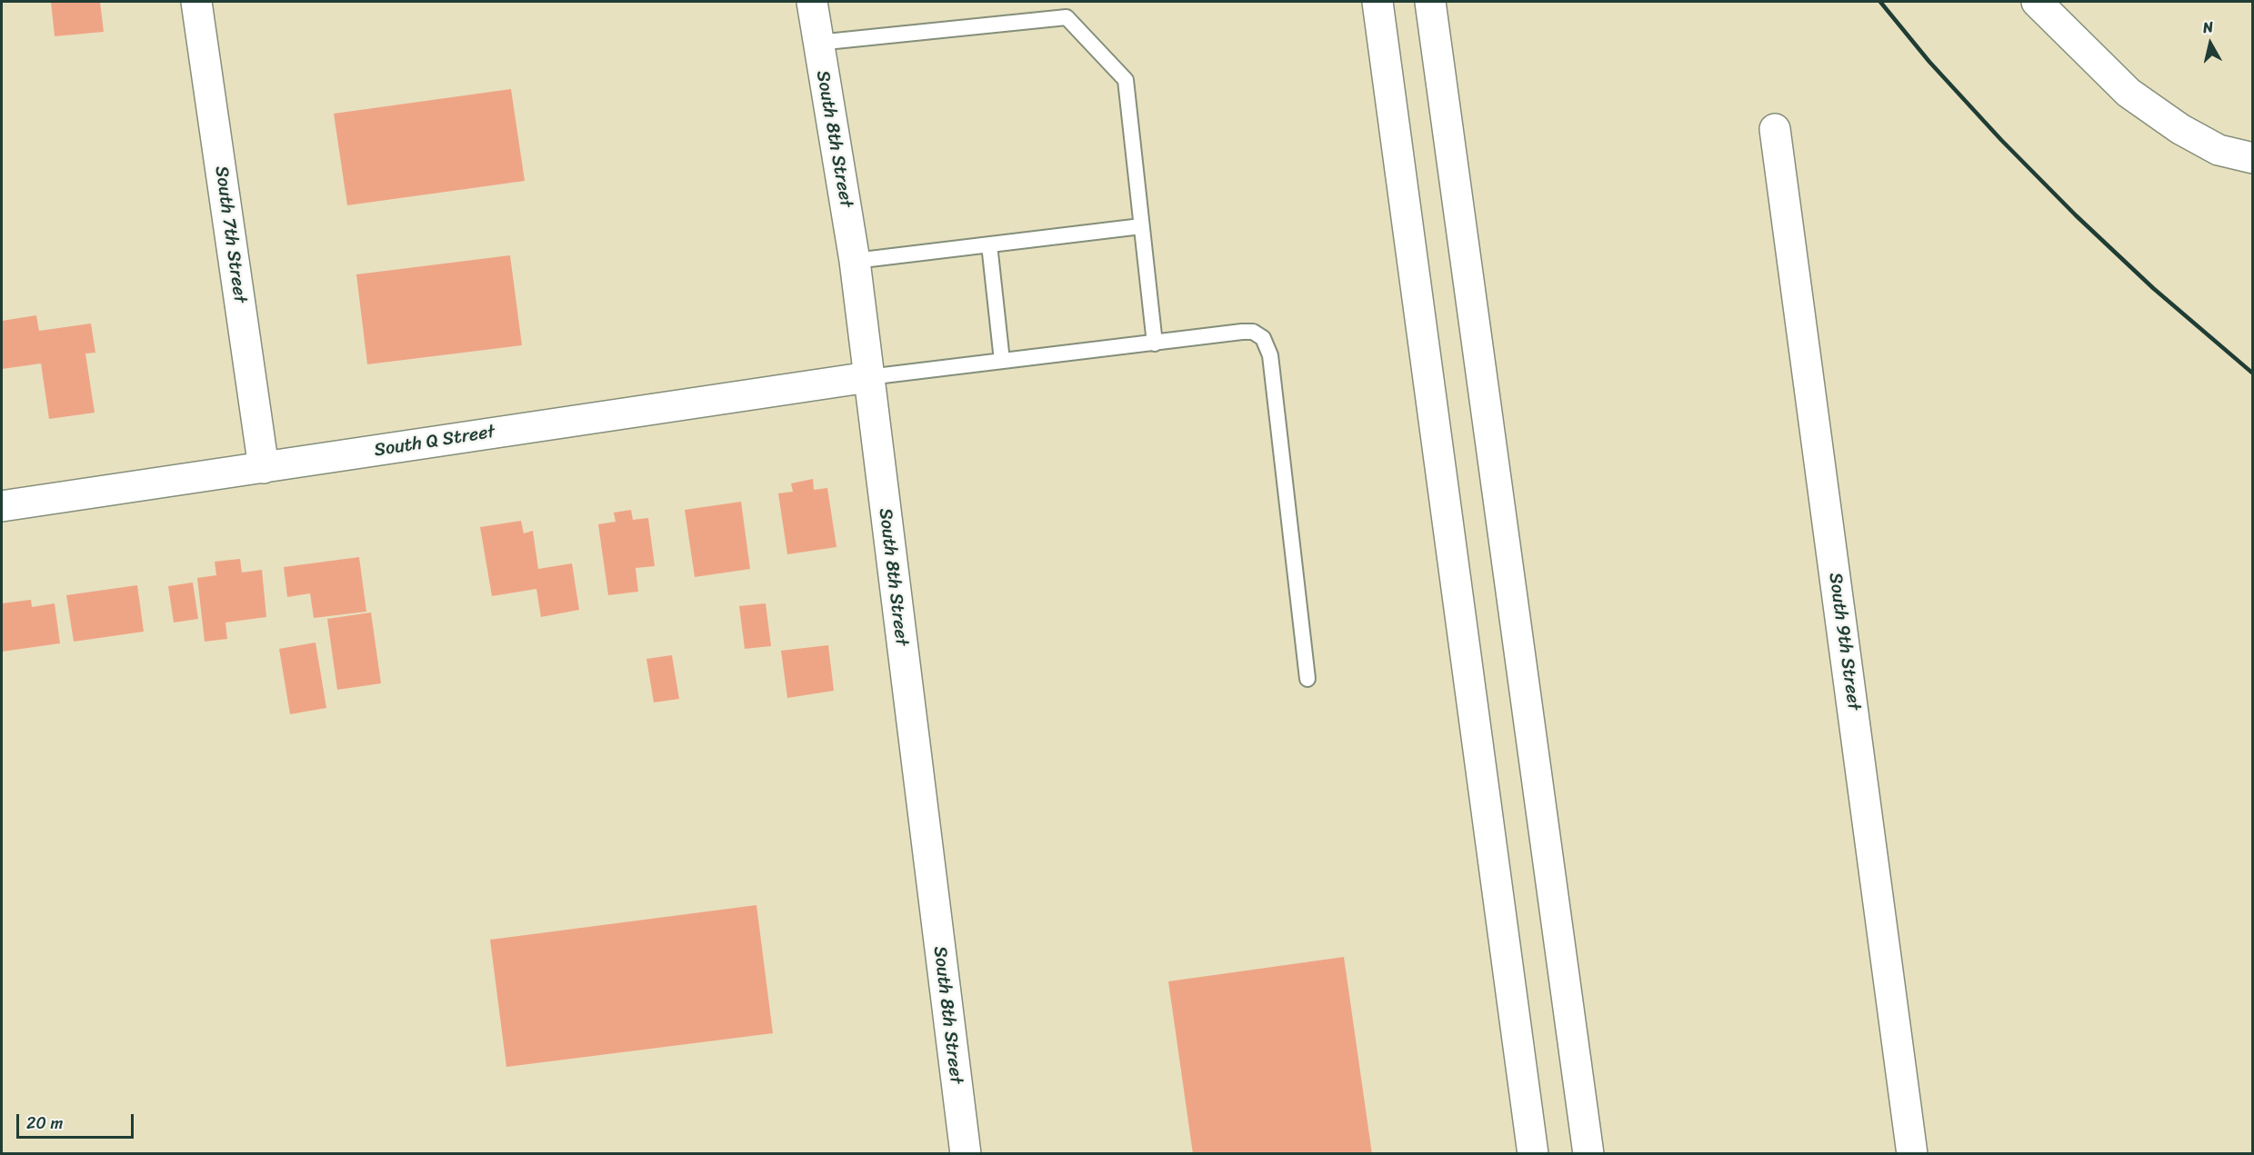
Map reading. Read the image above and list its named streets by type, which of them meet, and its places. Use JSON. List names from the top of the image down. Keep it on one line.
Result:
{"streets":{"main road":["South 8th Street","South 7th Street","South Q Street","South 9th Street"]},"crossings":[["South 8th Street","South Q Street"],["South 7th Street","South Q Street"]],"scale_bar":"20 m","north":"top"}
